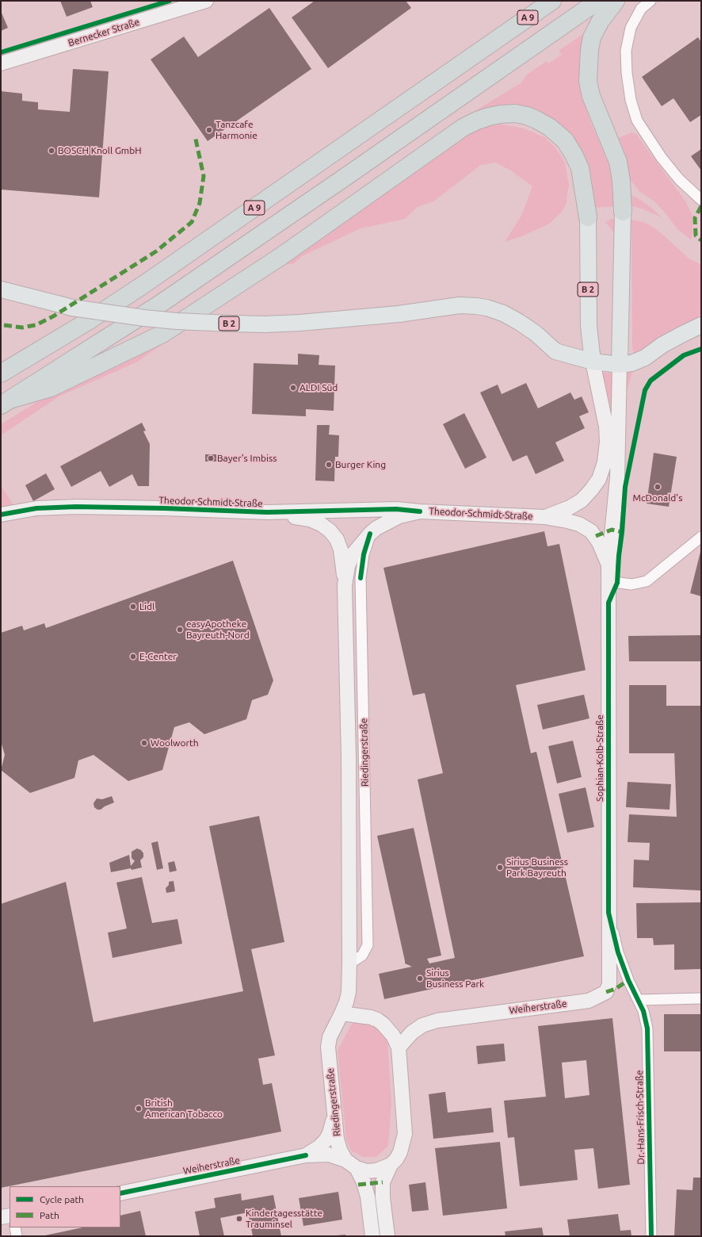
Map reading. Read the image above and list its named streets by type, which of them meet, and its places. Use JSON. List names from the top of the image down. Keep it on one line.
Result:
{"streets":{"highway":["A 9"],"main road":["Bernecker Straße","B 2","Theodor-Schmidt-Straße","Riedingerstraße","Sophian-Kolb-Straße","Weiherstraße"],"street":["Dr.-Hans-Frisch-Straße"]},"crossings":[["B 2","Sophian-Kolb-Straße"],["Theodor-Schmidt-Straße","Riedingerstraße"],["Theodor-Schmidt-Straße","Sophian-Kolb-Straße"],["Sophian-Kolb-Straße","Weiherstraße"]],"places":["Tanzcafe Harmonie","BOSCH Knoll GmbH","ALDI Süd","Bayer's Imbiss","Burger King","McDonald's","Lidl","easyApotheke Bayreuth-Nord","E-Center","Woolworth","Sirius Business Park Bayreuth","Sirius Business Park","British American Tobacco","Kindertagesstätte Trauminsel"],"legend":["Cycle path","Path"]}
